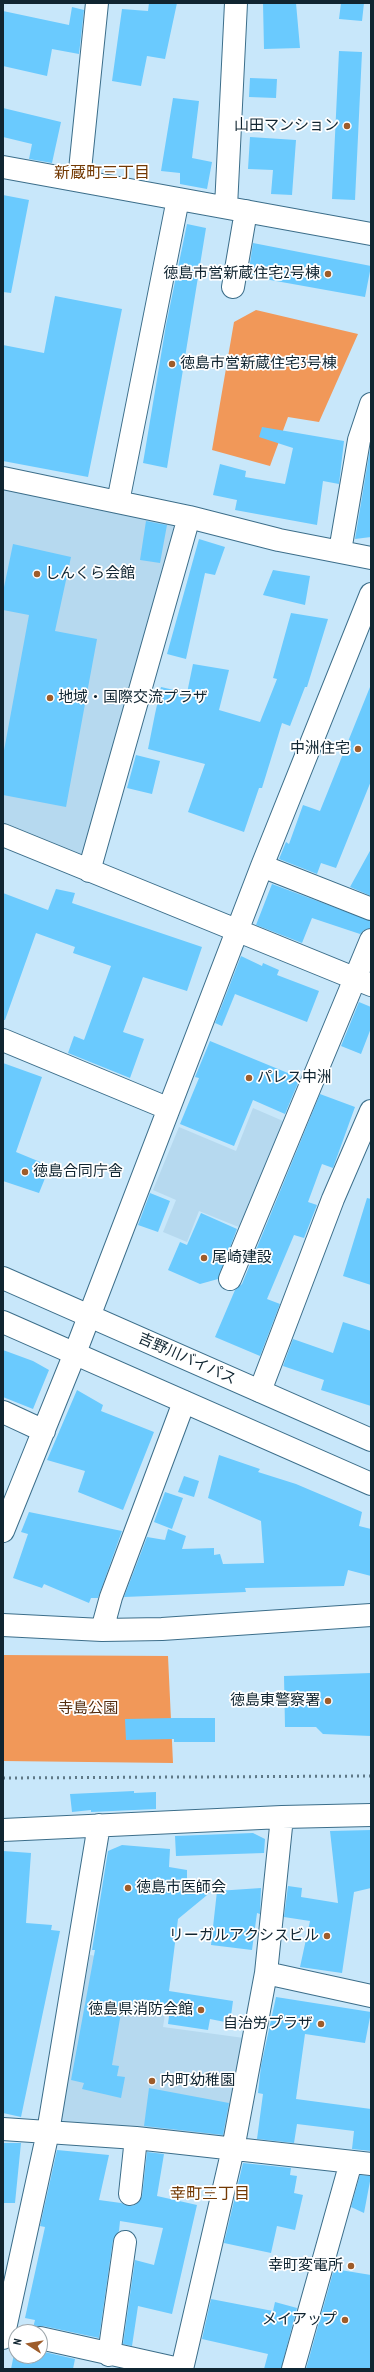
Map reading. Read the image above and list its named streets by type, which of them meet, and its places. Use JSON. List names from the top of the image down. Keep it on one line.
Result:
{"streets":{"main road":["吉野川バイパス"]},"districts":["新蔵町三丁目","幸町三丁目"],"parks":["寺島公園"],"places":["山田マンション","徳島市営新蔵住宅2号棟","徳島市営新蔵住宅3号棟","しんくら会館","地域・国際交流プラザ","中洲住宅","パレス中洲","徳島合同庁舎","尾崎建設","徳島東警察署","徳島市医師会","リーガルアクシスビル","徳島県消防会館","自治労プラザ","内町幼稚園","幸町変電所","メイアップ"],"north":"left"}
